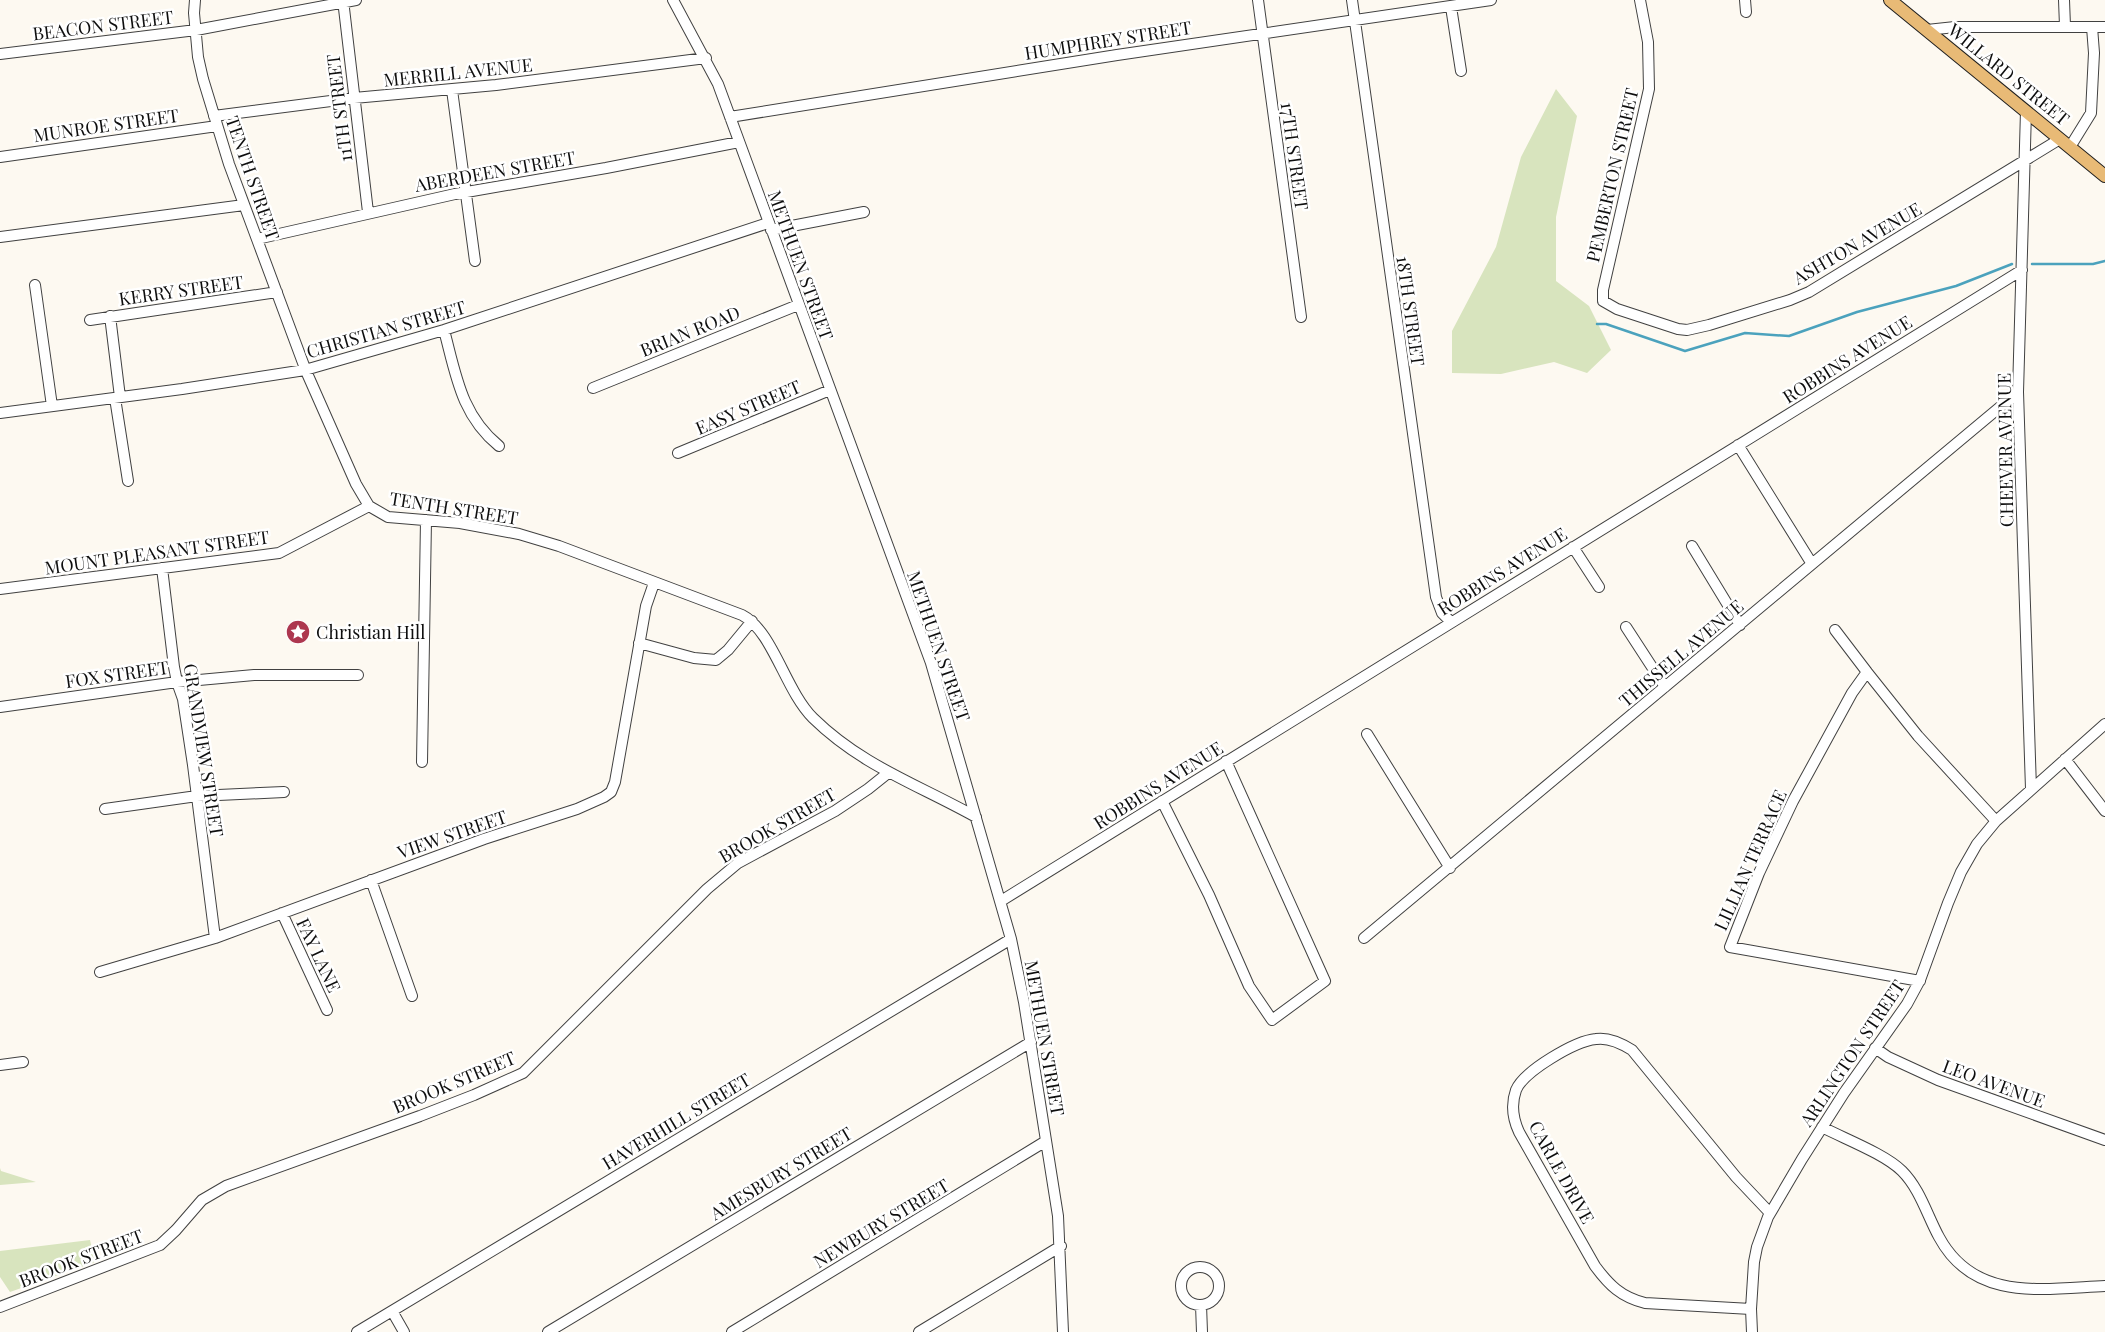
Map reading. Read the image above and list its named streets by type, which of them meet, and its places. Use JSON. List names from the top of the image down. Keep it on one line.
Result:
{"streets":{"main road":["WILLARD STREET"],"street":["BEACON STREET","HUMPHREY STREET","MERRILL AVENUE","11TH STREET","MUNROE STREET","17TH STREET","ABERDEEN STREET","PEMBERTON STREET","TENTH STREET","ASHTON AVENUE","METHUEN STREET","KERRY STREET","18TH STREET","CHRISTIAN STREET","BRIAN ROAD","ROBBINS AVENUE","EASY STREET","CHEEVER AVENUE","MOUNT PLEASANT STREET","THISSELL AVENUE","FOX STREET","GRANDVIEW STREET","BROOK STREET","VIEW STREET","LILLIAN TERRACE","FAY LANE","ARLINGTON STREET","LEO AVENUE","HAVERHILL STREET","CARLE DRIVE","AMESBURY STREET","NEWBURY STREET"]},"crossings":[["BEACON STREET","11TH STREET"],["BEACON STREET","TENTH STREET"],["HUMPHREY STREET","17TH STREET"],["HUMPHREY STREET","METHUEN STREET"],["HUMPHREY STREET","18TH STREET"],["MERRILL AVENUE","11TH STREET"],["MERRILL AVENUE","MUNROE STREET"],["MERRILL AVENUE","TENTH STREET"],["MERRILL AVENUE","METHUEN STREET"],["WILLARD STREET","ASHTON AVENUE"],["WILLARD STREET","CHEEVER AVENUE"],["11TH STREET","ABERDEEN STREET"],["MUNROE STREET","TENTH STREET"],["ABERDEEN STREET","TENTH STREET"],["ABERDEEN STREET","METHUEN STREET"],["PEMBERTON STREET","ASHTON AVENUE"],["TENTH STREET","METHUEN STREET"],["TENTH STREET","KERRY STREET"],["TENTH STREET","CHRISTIAN STREET"],["TENTH STREET","MOUNT PLEASANT STREET"],["TENTH STREET","BROOK STREET"],["TENTH STREET","VIEW STREET"],["ASHTON AVENUE","CHEEVER AVENUE"],["METHUEN STREET","CHRISTIAN STREET"],["METHUEN STREET","BRIAN ROAD"],["METHUEN STREET","ROBBINS AVENUE"],["METHUEN STREET","EASY STREET"],["METHUEN STREET","HAVERHILL STREET"],["METHUEN STREET","AMESBURY STREET"],["METHUEN STREET","NEWBURY STREET"],["18TH STREET","ROBBINS AVENUE"],["ROBBINS AVENUE","CHEEVER AVENUE"],["CHEEVER AVENUE","THISSELL AVENUE"],["CHEEVER AVENUE","ARLINGTON STREET"],["MOUNT PLEASANT STREET","GRANDVIEW STREET"],["FOX STREET","GRANDVIEW STREET"],["GRANDVIEW STREET","VIEW STREET"],["VIEW STREET","FAY LANE"],["LILLIAN TERRACE","ARLINGTON STREET"],["ARLINGTON STREET","LEO AVENUE"],["ARLINGTON STREET","CARLE DRIVE"]],"places":{"place":["Christian Hill"]}}
